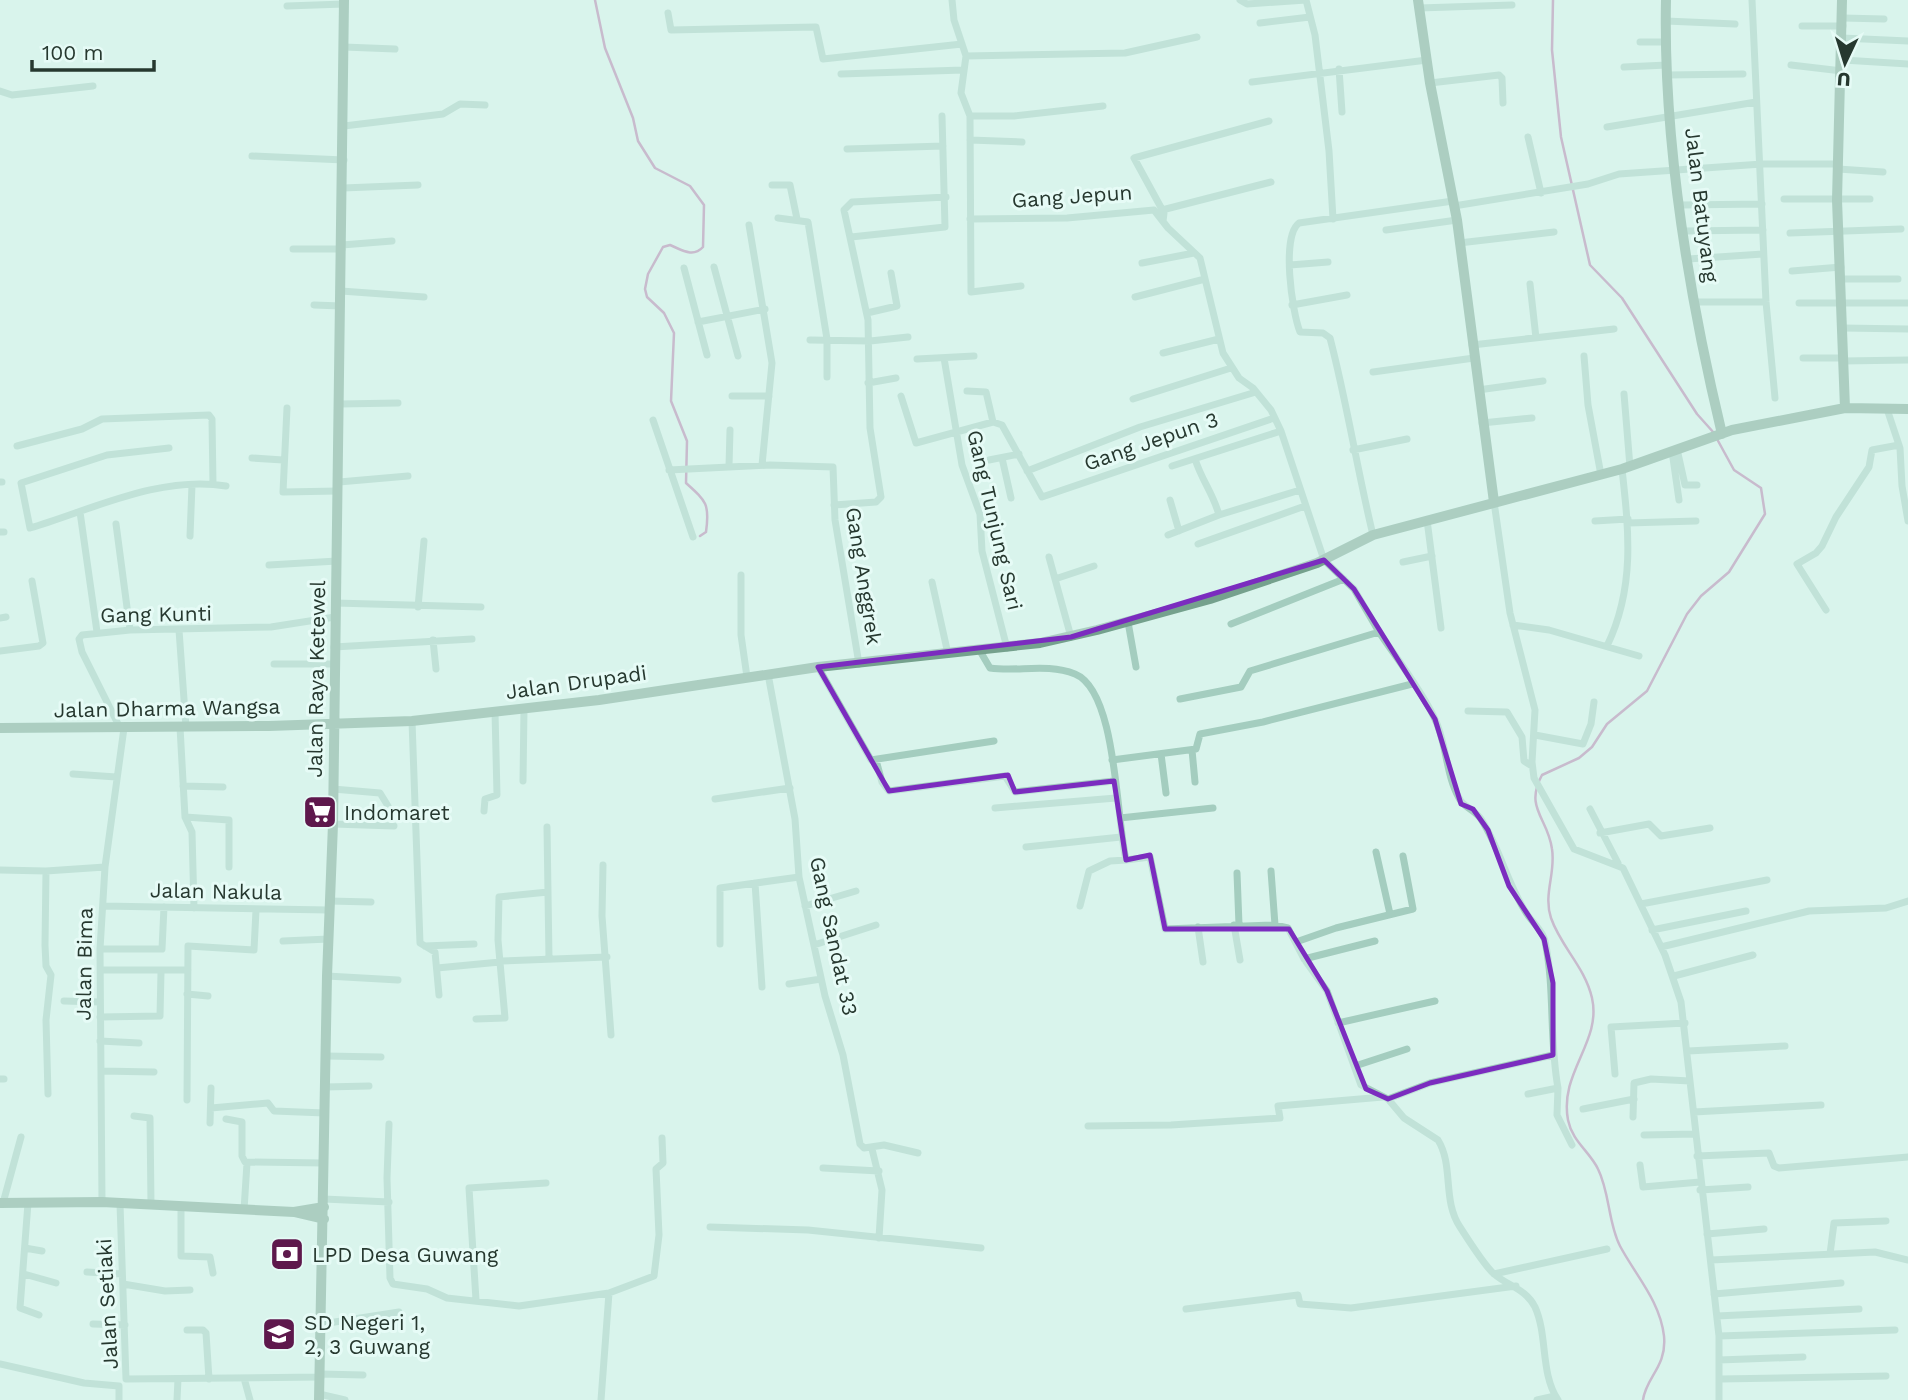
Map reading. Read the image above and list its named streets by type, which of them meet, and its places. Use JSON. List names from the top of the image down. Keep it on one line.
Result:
{"streets":{"street":["Gang Jepun","Jalan Batuyang","Gang Jepun 3","Gang Tunjung Sari","Gang Anggrek","Gang Kunti","Jalan Raya Ketewel","Jalan Drupadi","Jalan Dharma Wangsa","Jalan Nakula","Gang Sandat 33","Jalan Bima","Jalan Setiaki"]},"crossings":[["Gang Jepun","Gang Jepun 3"],["Gang Jepun","Jalan Drupadi"],["Jalan Batuyang","Jalan Drupadi"],["Gang Tunjung Sari","Jalan Drupadi"],["Gang Anggrek","Jalan Drupadi"],["Gang Kunti","Jalan Raya Ketewel"],["Gang Kunti","Jalan Dharma Wangsa"],["Gang Kunti","Jalan Bima"],["Jalan Raya Ketewel","Jalan Drupadi"],["Jalan Raya Ketewel","Jalan Dharma Wangsa"],["Jalan Raya Ketewel","Jalan Nakula"],["Jalan Raya Ketewel","Jalan Setiaki"],["Jalan Drupadi","Jalan Dharma Wangsa"],["Jalan Drupadi","Gang Sandat 33"],["Jalan Dharma Wangsa","Jalan Bima"],["Jalan Nakula","Jalan Bima"]],"places":{"supermarket":["Indomaret"],"bank":["LPD Desa Guwang"],"school or university":["SD Negeri 1, 2, 3 Guwang"]},"scale_bar":"100 m","north":"bottom"}
